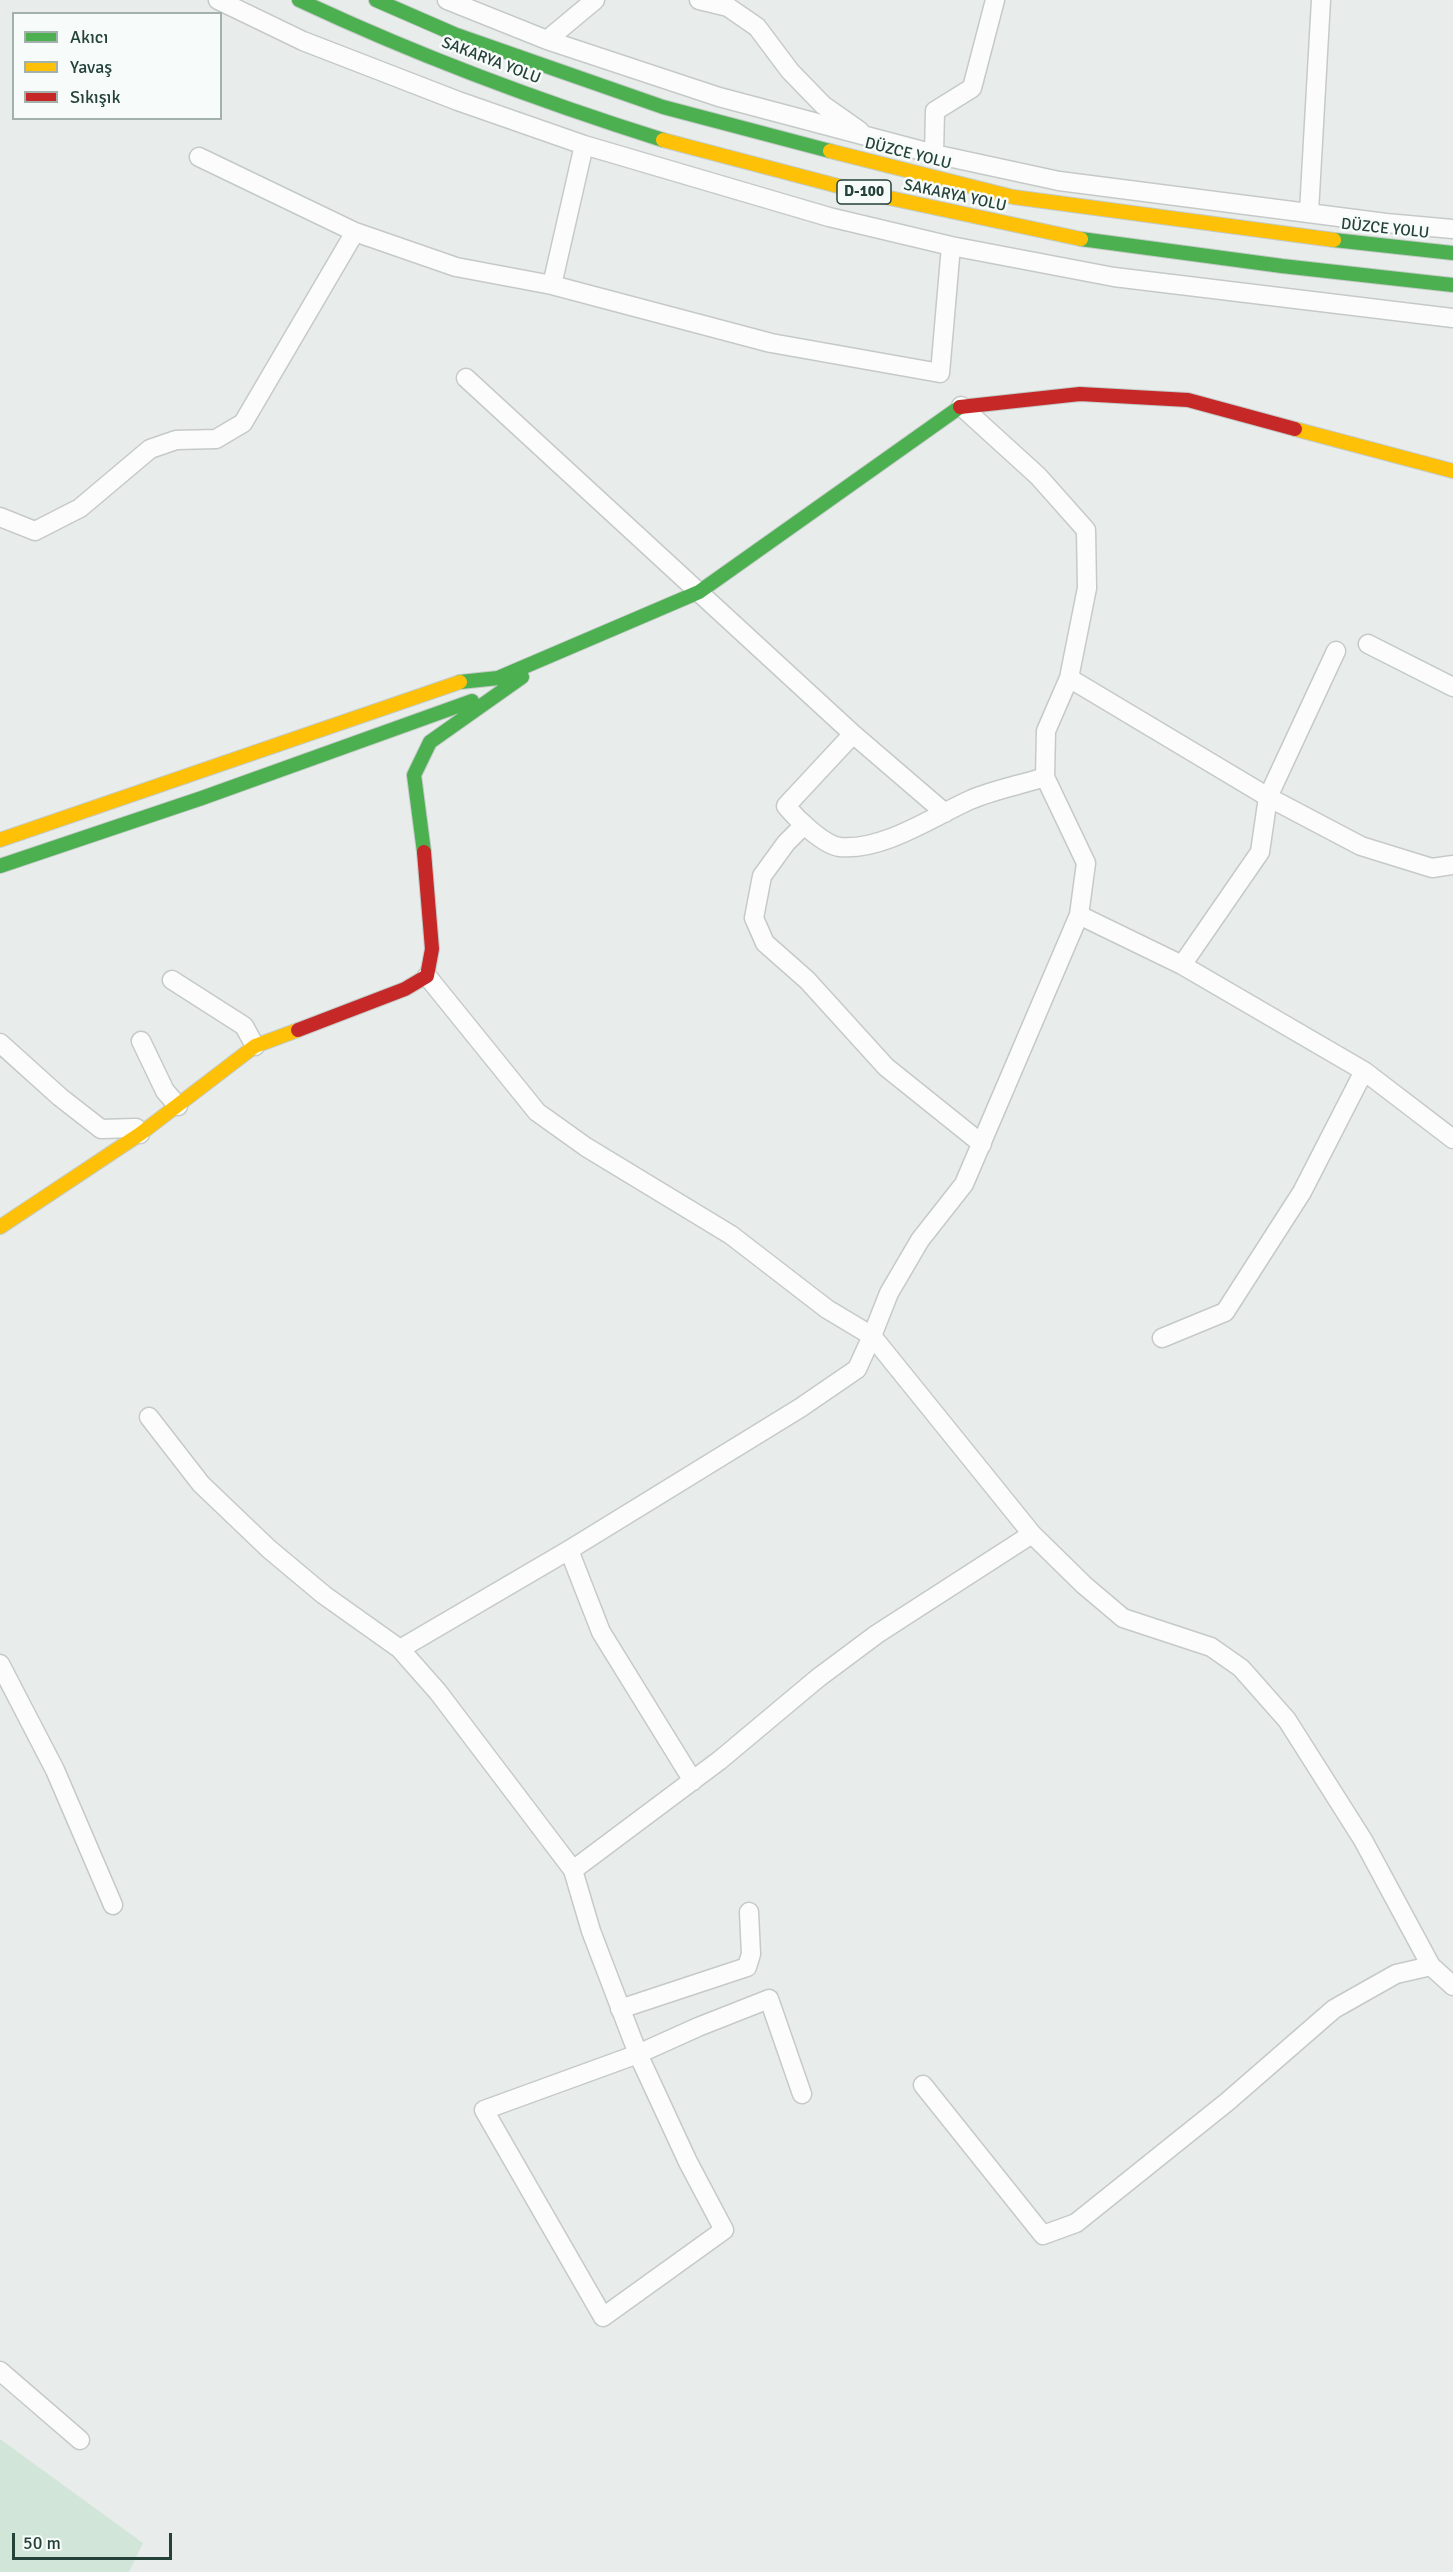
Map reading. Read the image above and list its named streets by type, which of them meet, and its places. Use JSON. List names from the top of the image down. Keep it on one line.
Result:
{"streets":{"main road":["SAKARYA YOLU","DÜZCE YOLU","D-100"]},"legend":["Akıcı","Yavaş","Sıkışık"],"scale_bar":"50 m"}
